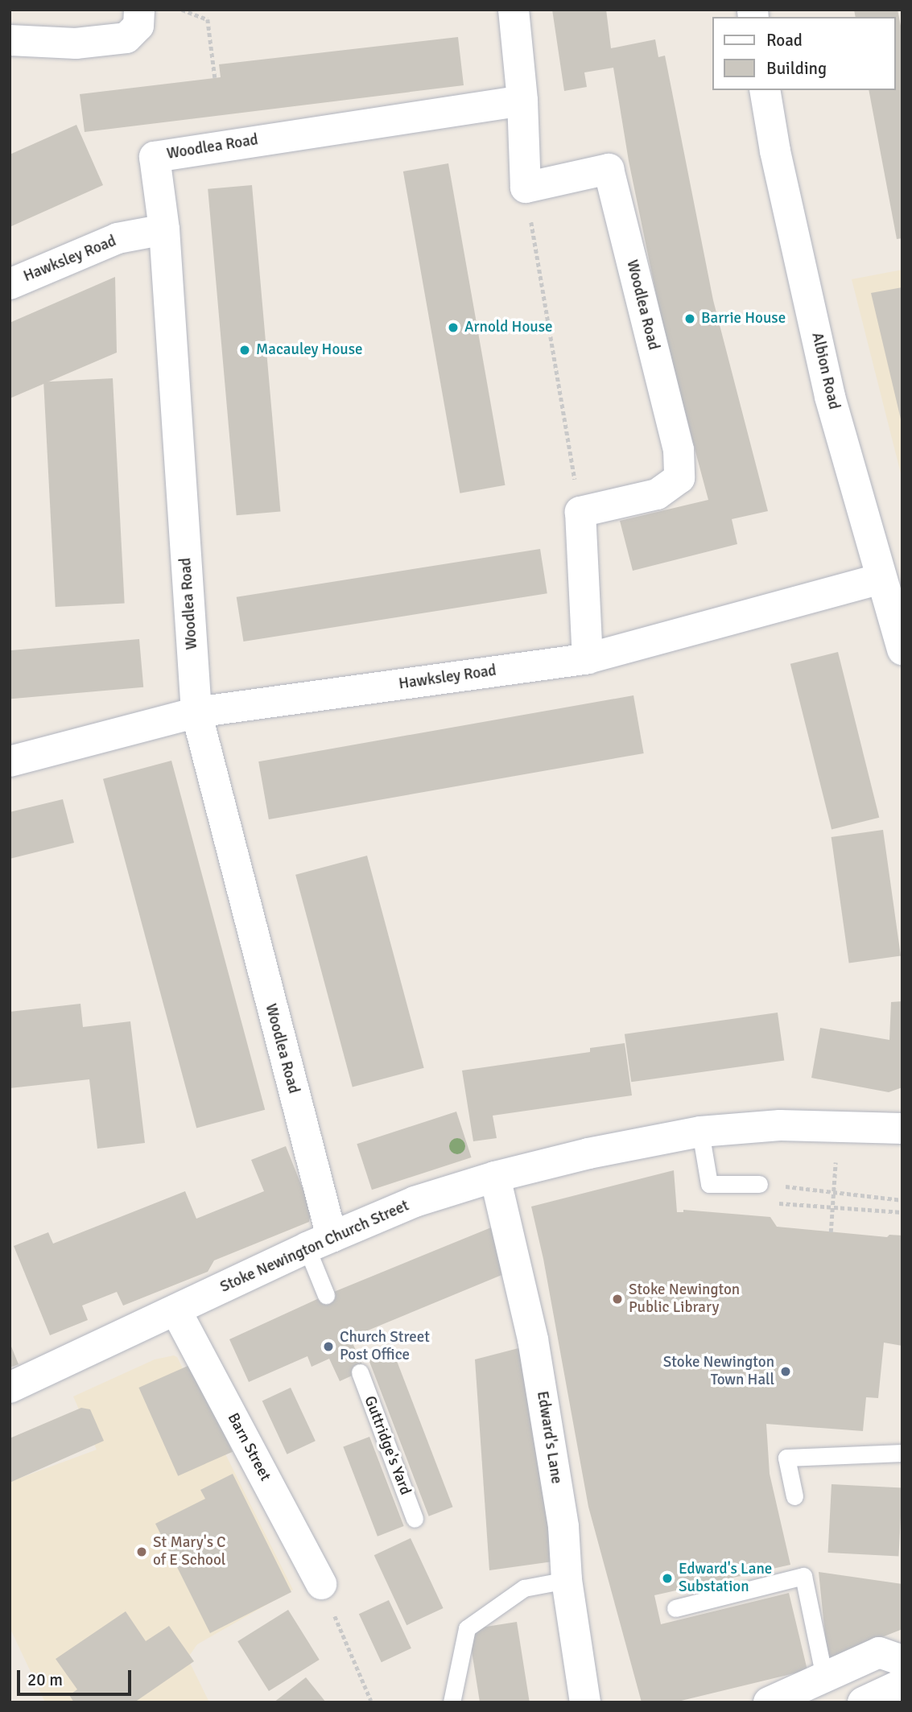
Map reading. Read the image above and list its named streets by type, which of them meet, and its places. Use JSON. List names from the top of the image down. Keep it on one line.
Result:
{"streets":{"street":["Woodlea Road","Hawksley Road","Albion Road","Stoke Newington Church Street","Edward's Lane","Barn Street"],"lane":["Guttridge's Yard"]},"crossings":[["Woodlea Road","Hawksley Road"],["Woodlea Road","Stoke Newington Church Street"],["Hawksley Road","Albion Road"],["Stoke Newington Church Street","Edward's Lane"],["Stoke Newington Church Street","Barn Street"]],"places":["Barrie House","Arnold House","Macauley House","Stoke Newington Public Library","Church Street Post Office","Stoke Newington Town Hall","St Mary's C of E School","Edward's Lane Substation"],"legend":["Road","Building"],"scale_bar":"20 m"}
